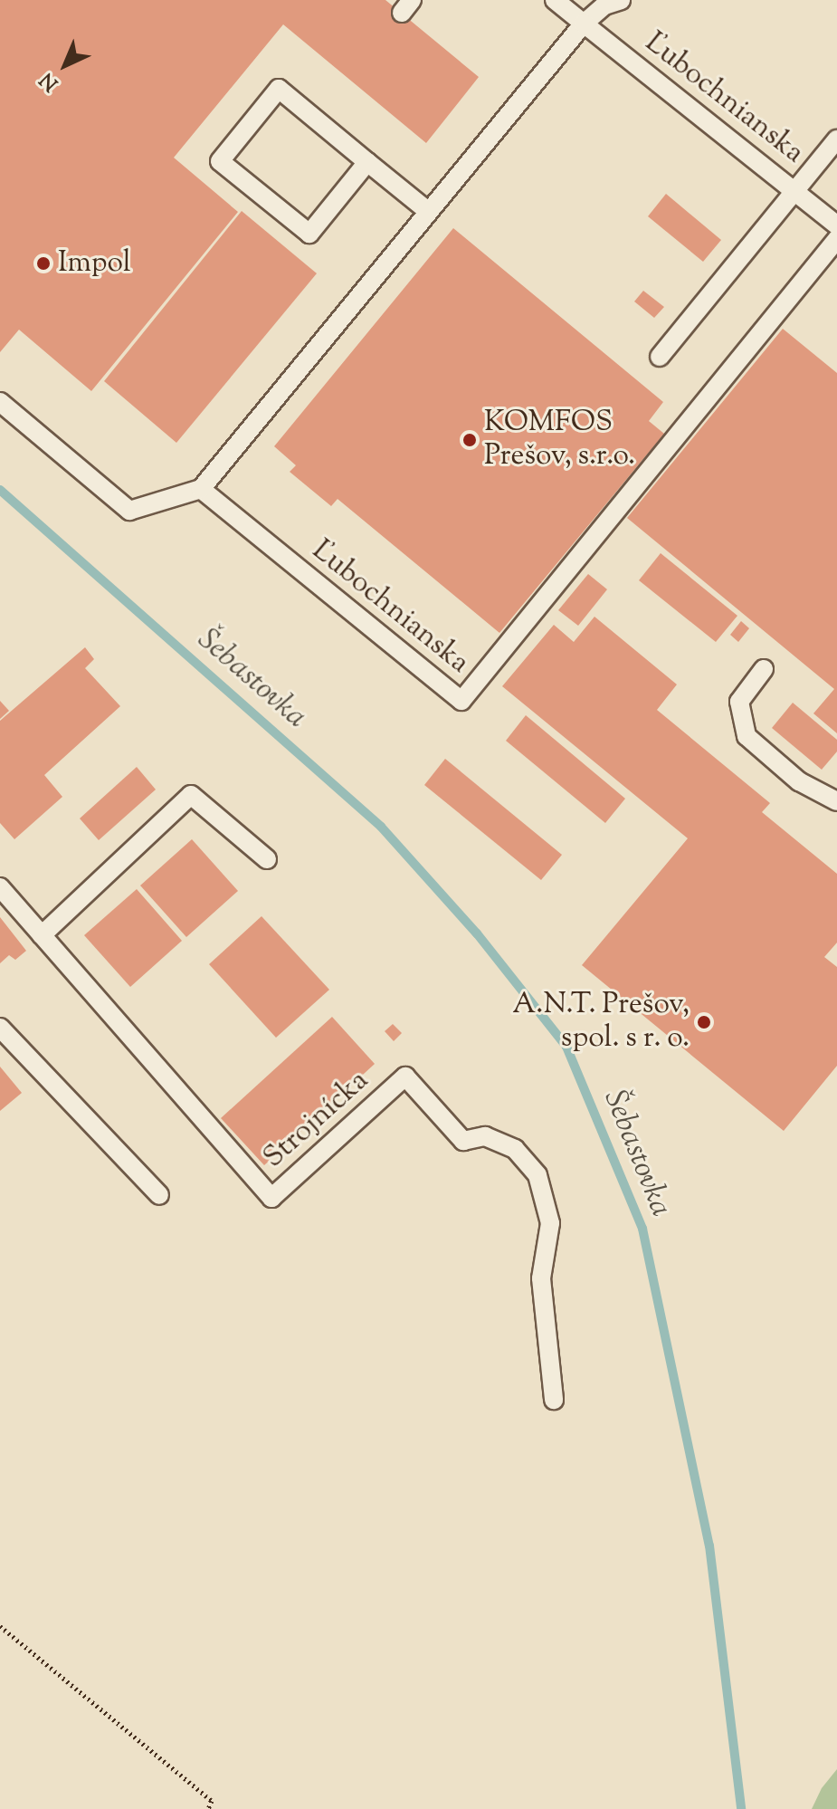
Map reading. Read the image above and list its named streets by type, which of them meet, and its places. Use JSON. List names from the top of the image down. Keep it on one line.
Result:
{"streets":{"lane":["Ľubochnianska","Strojnícka"]},"water":["Šebastovka"],"places":["Impol","KOMFOS Prešov, s.r.o.","A.N.T. Prešov, spol. s r. o."],"north":"bottom left"}
